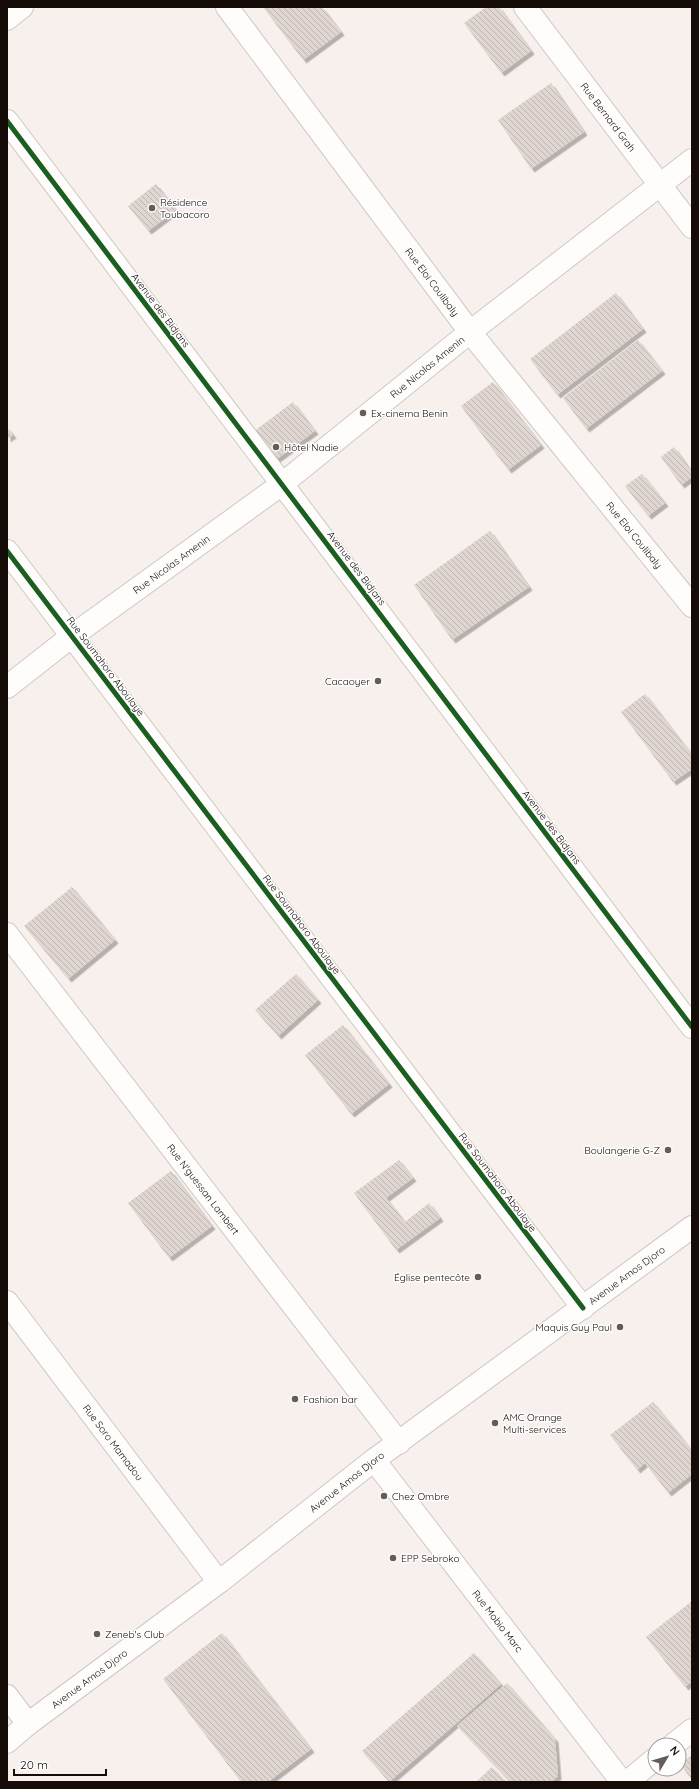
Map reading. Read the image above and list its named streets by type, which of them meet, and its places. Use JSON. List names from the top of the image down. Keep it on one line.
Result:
{"streets":{"street":["Rue Bernard Grah","Rue Eloi Coulibaly","Avenue des Bidjans","Rue Nicolas Amenin","Rue Soumahoro Aboulaye","Rue N'guessan Lambert","Avenue Amos Djoro","Rue Soro Mamadou","Rue Mobio Marc"]},"crossings":[["Rue Bernard Grah","Rue Nicolas Amenin"],["Rue Eloi Coulibaly","Rue Nicolas Amenin"],["Avenue des Bidjans","Rue Nicolas Amenin"],["Rue Nicolas Amenin","Rue Soumahoro Aboulaye"],["Rue Soumahoro Aboulaye","Avenue Amos Djoro"],["Rue N'guessan Lambert","Avenue Amos Djoro"],["Avenue Amos Djoro","Rue Soro Mamadou"],["Avenue Amos Djoro","Rue Mobio Marc"]],"places":["Résidence Toubacoro","Ex-cinema Benin","Hôtel Nadie","Cacaoyer","Boulangerie G-Z","Église pentecôte","Maquis Guy Paul","Fashion bar","AMC Orange Multi-services","Chez Ombre","EPP Sebroko","Zeneb's Club"],"scale_bar":"20 m","north":"top right"}
